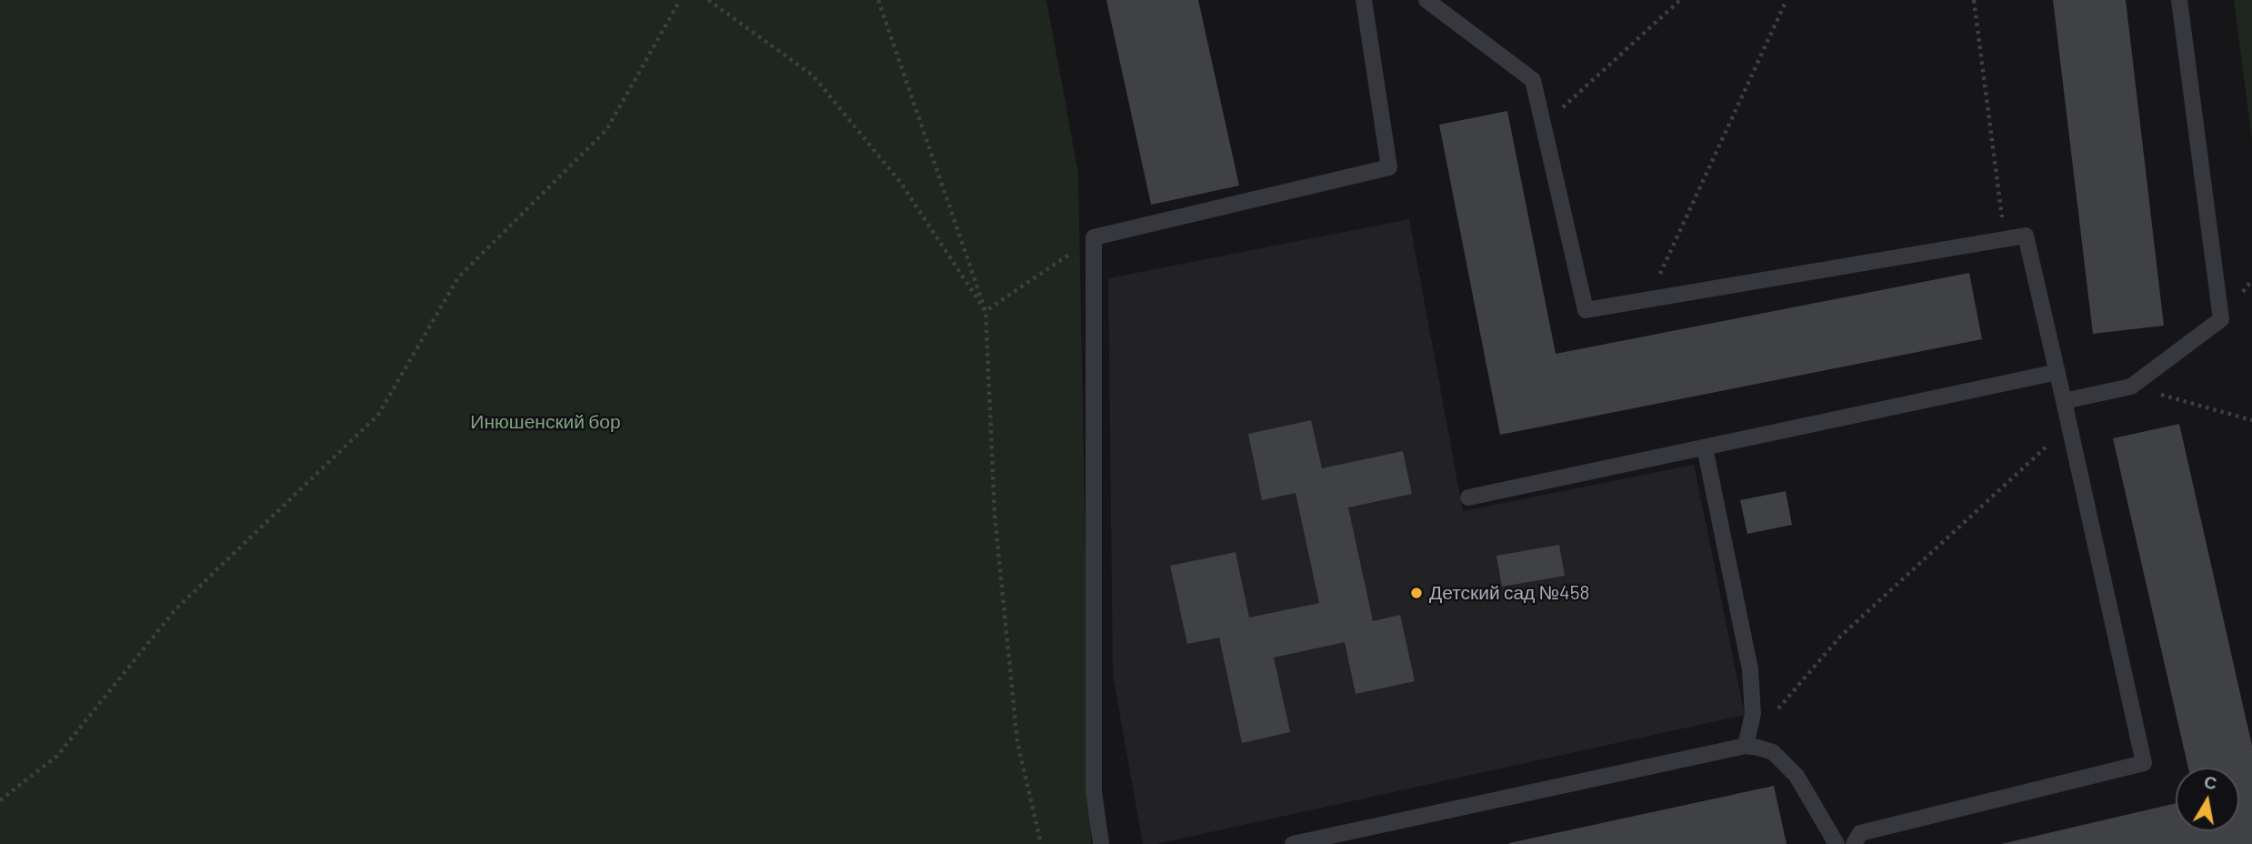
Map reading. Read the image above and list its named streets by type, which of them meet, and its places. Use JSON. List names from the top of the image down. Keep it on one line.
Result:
{"parks":["Инюшенский бор"],"places":["Детский сад №458"],"north":"top"}
